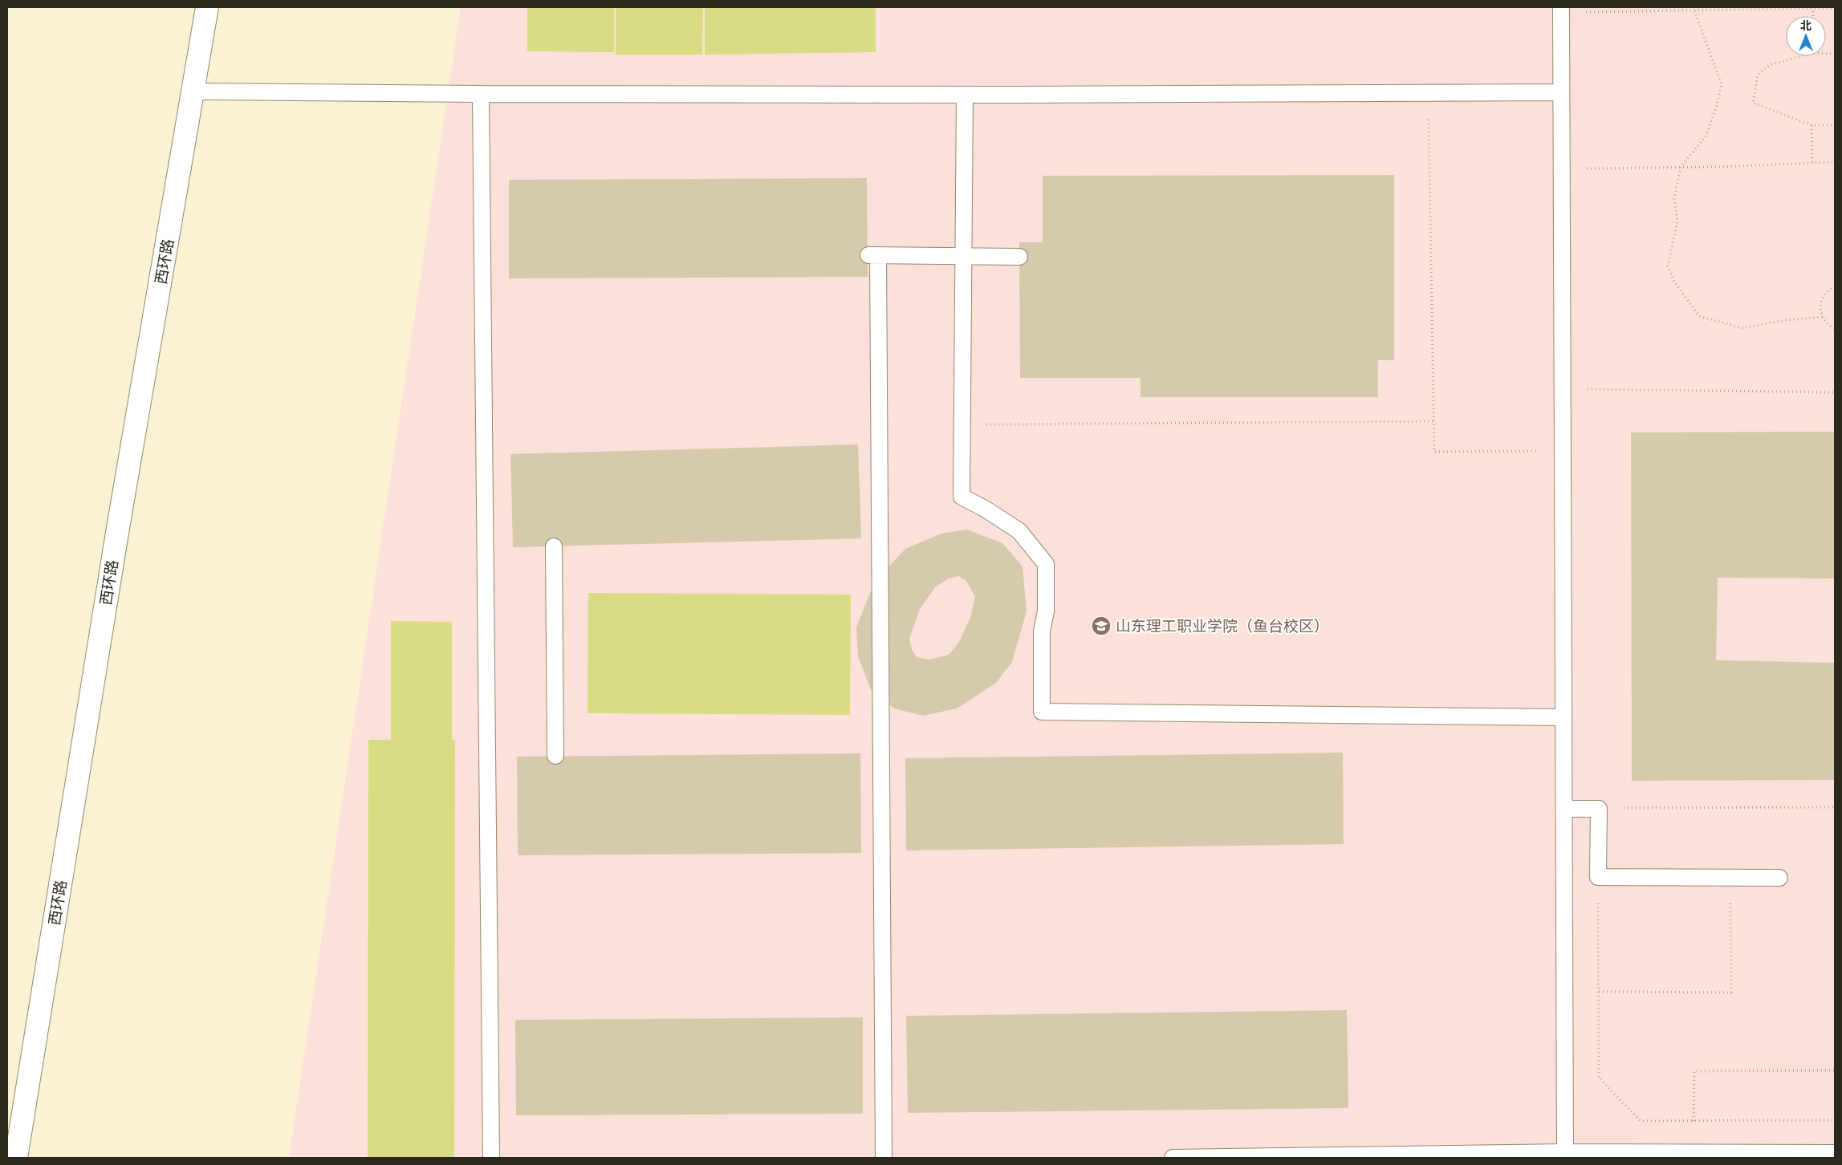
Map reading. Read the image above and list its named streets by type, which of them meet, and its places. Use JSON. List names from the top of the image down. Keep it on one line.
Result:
{"streets":{"main road":["西环路"]},"places":{"school or university":["山东理工职业学院（鱼台校区）"]},"north":"top"}
